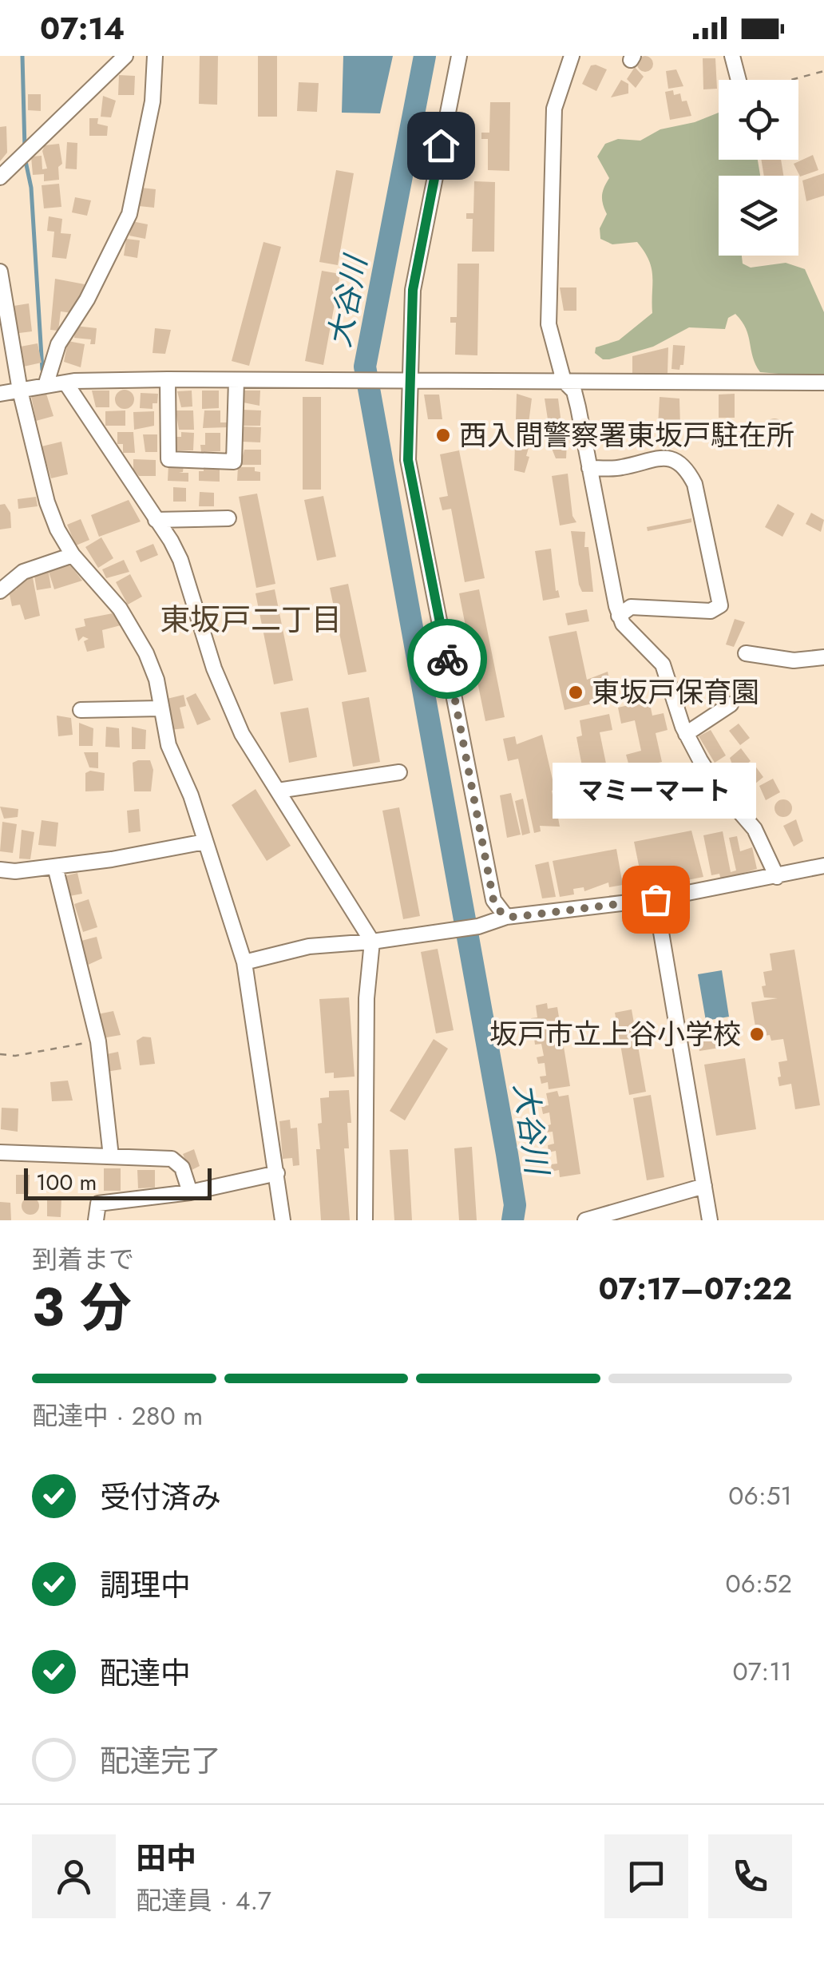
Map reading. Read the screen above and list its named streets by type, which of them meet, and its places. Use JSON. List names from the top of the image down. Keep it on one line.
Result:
{"districts":["東坂戸二丁目"],"water":["大谷川"],"places":["西入間警察署東坂戸駐在所","東坂戸保育園","マミーマート","坂戸市立上谷小学校"],"scale_bar":"100 m","page":{"status":"07:14","bubble":"マミーマート","scale":"100 m","heading":["3 分","到着まで","07:17–07:22"],"panel":["田中","配達員 · 4.7"],"bar":"配達中 · 280 m","list":[["受付済み","06:51"],["調理中","06:52"],["配達中","07:11"],"配達完了"]}}
